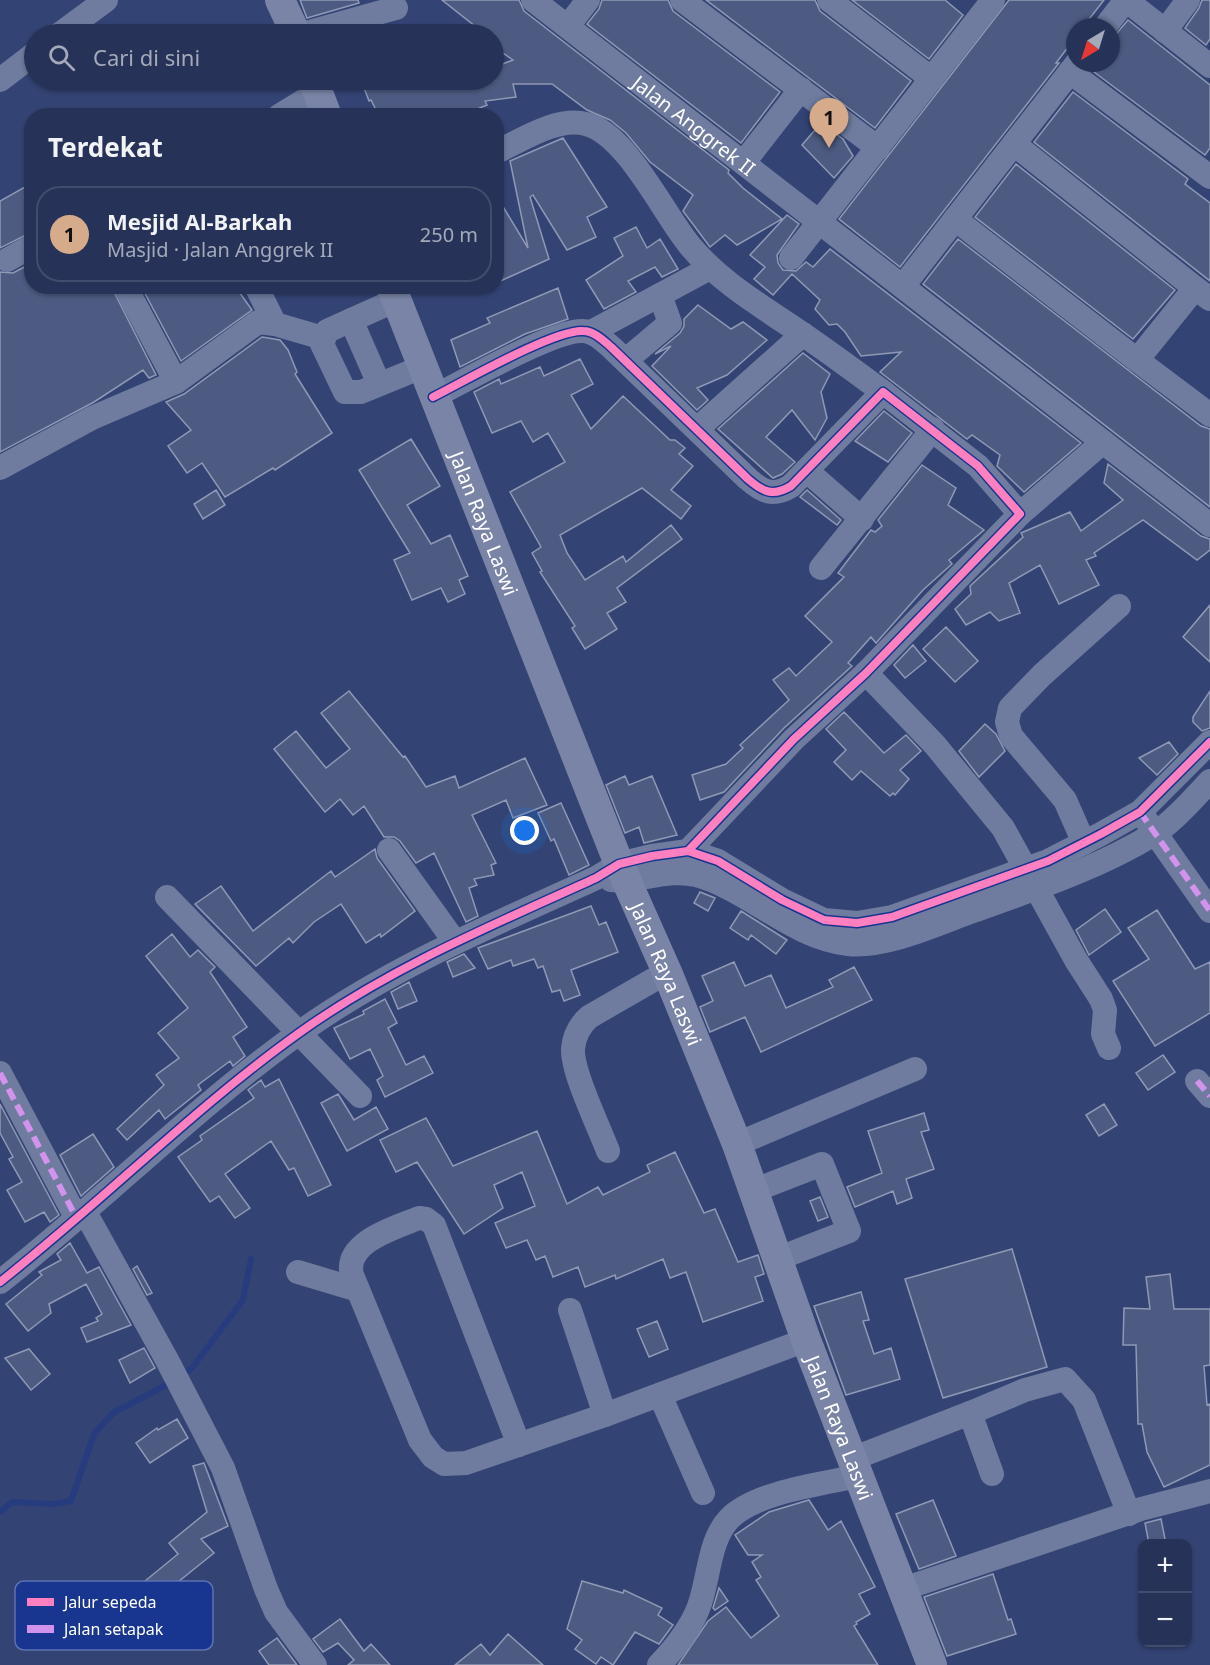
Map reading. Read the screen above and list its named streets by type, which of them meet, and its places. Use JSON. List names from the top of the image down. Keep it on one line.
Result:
{"streets":{"main road":["Jalan Raya Laswi"],"street":["Jalan Anggrek II"]},"legend":["Jalur sepeda","Jalan setapak"],"north":"bottom left","page":{"search":"Cari di sini","pins":"1","heading":"Terdekat","list":[{"mark":"1","name":"Mesjid Al-Barkah","note":"Masjid · Jalan Anggrek II","value":"250 m"}],"map_buttons":["+","−"]}}
